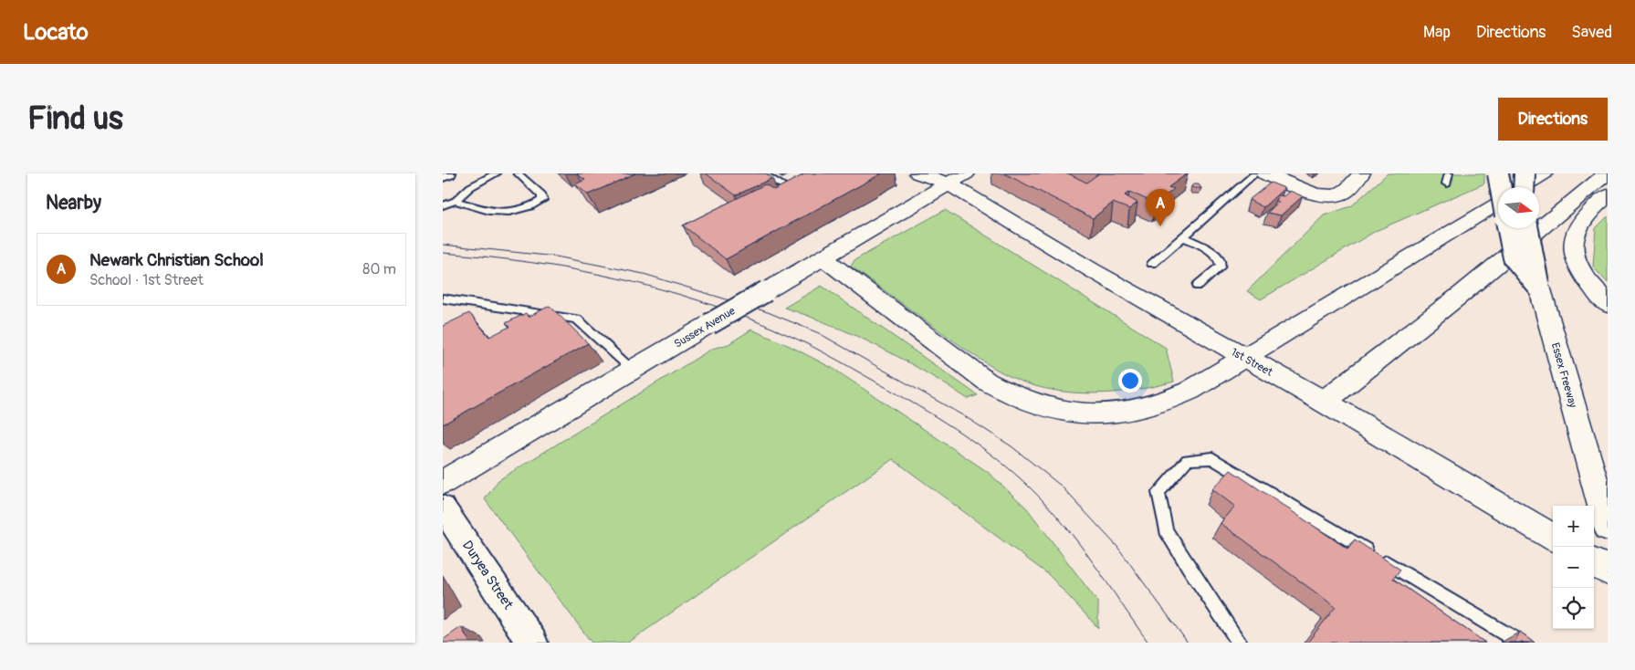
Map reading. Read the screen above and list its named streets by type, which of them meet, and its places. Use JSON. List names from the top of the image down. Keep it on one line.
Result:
{"streets":{"main road":["Sussex Avenue","1st Street","Essex Freeway"],"street":["Duryea Street"]},"crossings":[["Sussex Avenue","1st Street"]],"north":"right","page":{"header":"Locato","nav":["Map","Directions","Saved"],"buttons":"Directions","title":"Find us","heading":"Nearby","pins":"A","list":[{"mark":"A","name":"Newark Christian School","note":"School · 1st Street","value":"80 m"}],"map_buttons":["+","−"]}}
